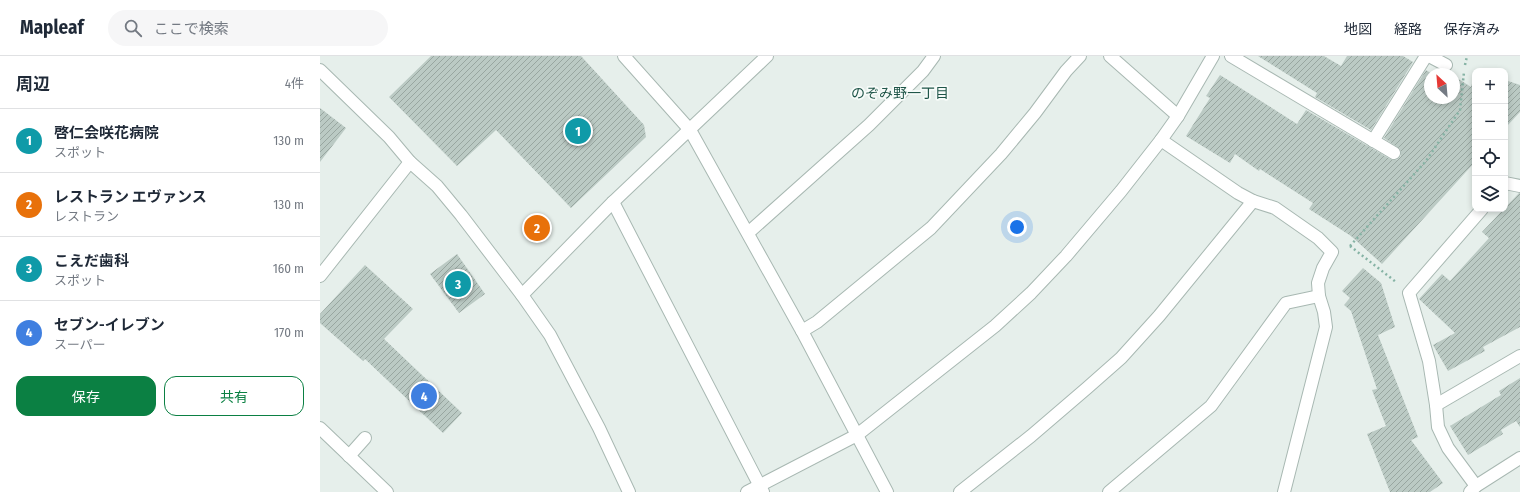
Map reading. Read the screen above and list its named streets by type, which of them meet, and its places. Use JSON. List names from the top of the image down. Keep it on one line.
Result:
{"districts":["のぞみ野一丁目"],"north":"top left","page":{"header":"Mapleaf","search":"ここで検索","nav":["地図","経路","保存済み"],"heading":["周辺","4件"],"map_buttons":["+","−"],"list":[{"mark":"1","name":"啓仁会咲花病院","note":"スポット","value":"130 m"},{"mark":"2","name":"レストラン エヴァンス","note":"レストラン","value":"130 m"},{"mark":"3","name":"こえだ歯科","note":"スポット","value":"160 m"},{"mark":"4","name":"セブン-イレブン","note":"スーパー","value":"170 m"}],"pins":["1","2","3","4"],"buttons":["保存","共有"]}}
